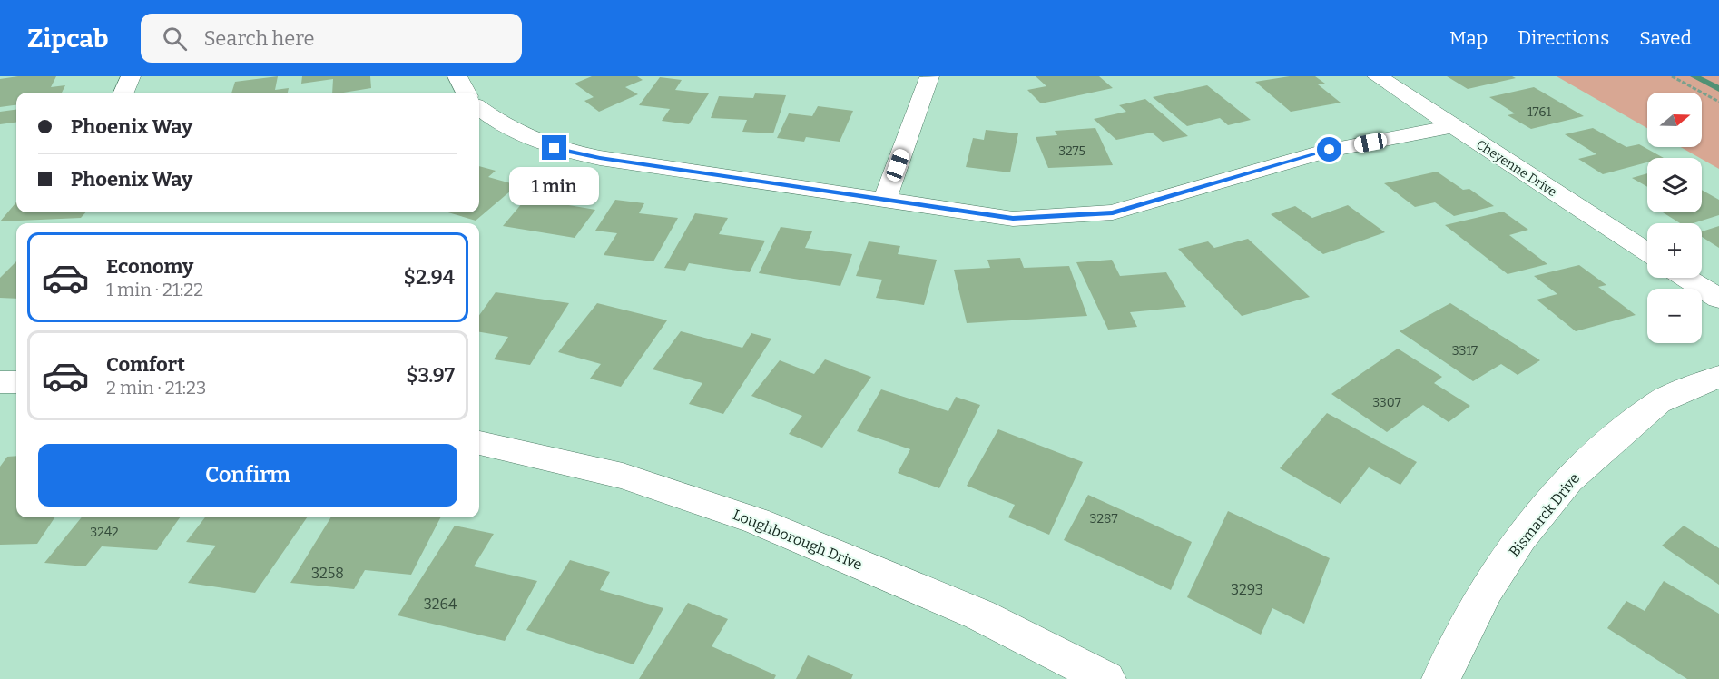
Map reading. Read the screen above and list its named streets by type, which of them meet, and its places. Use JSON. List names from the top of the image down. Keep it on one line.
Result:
{"streets":{"street":["Cheyenne Drive","Bismarck Drive","Loughborough Drive"]},"house_numbers":["1761","3275","3317","3307","3287","3242","3258","3293","3264"],"north":"right","page":{"header":"Zipcab","search":"Search here","nav":["Map","Directions","Saved"],"map_buttons":["+","−"],"banner":["Phoenix Way","Phoenix Way"],"bubble":"1 min","list":[{"name":"Economy","note":"1 min · 21:22","value":"$2.94"},{"name":"Comfort","note":"2 min · 21:23","value":"$3.97"}],"buttons":"Confirm"}}
